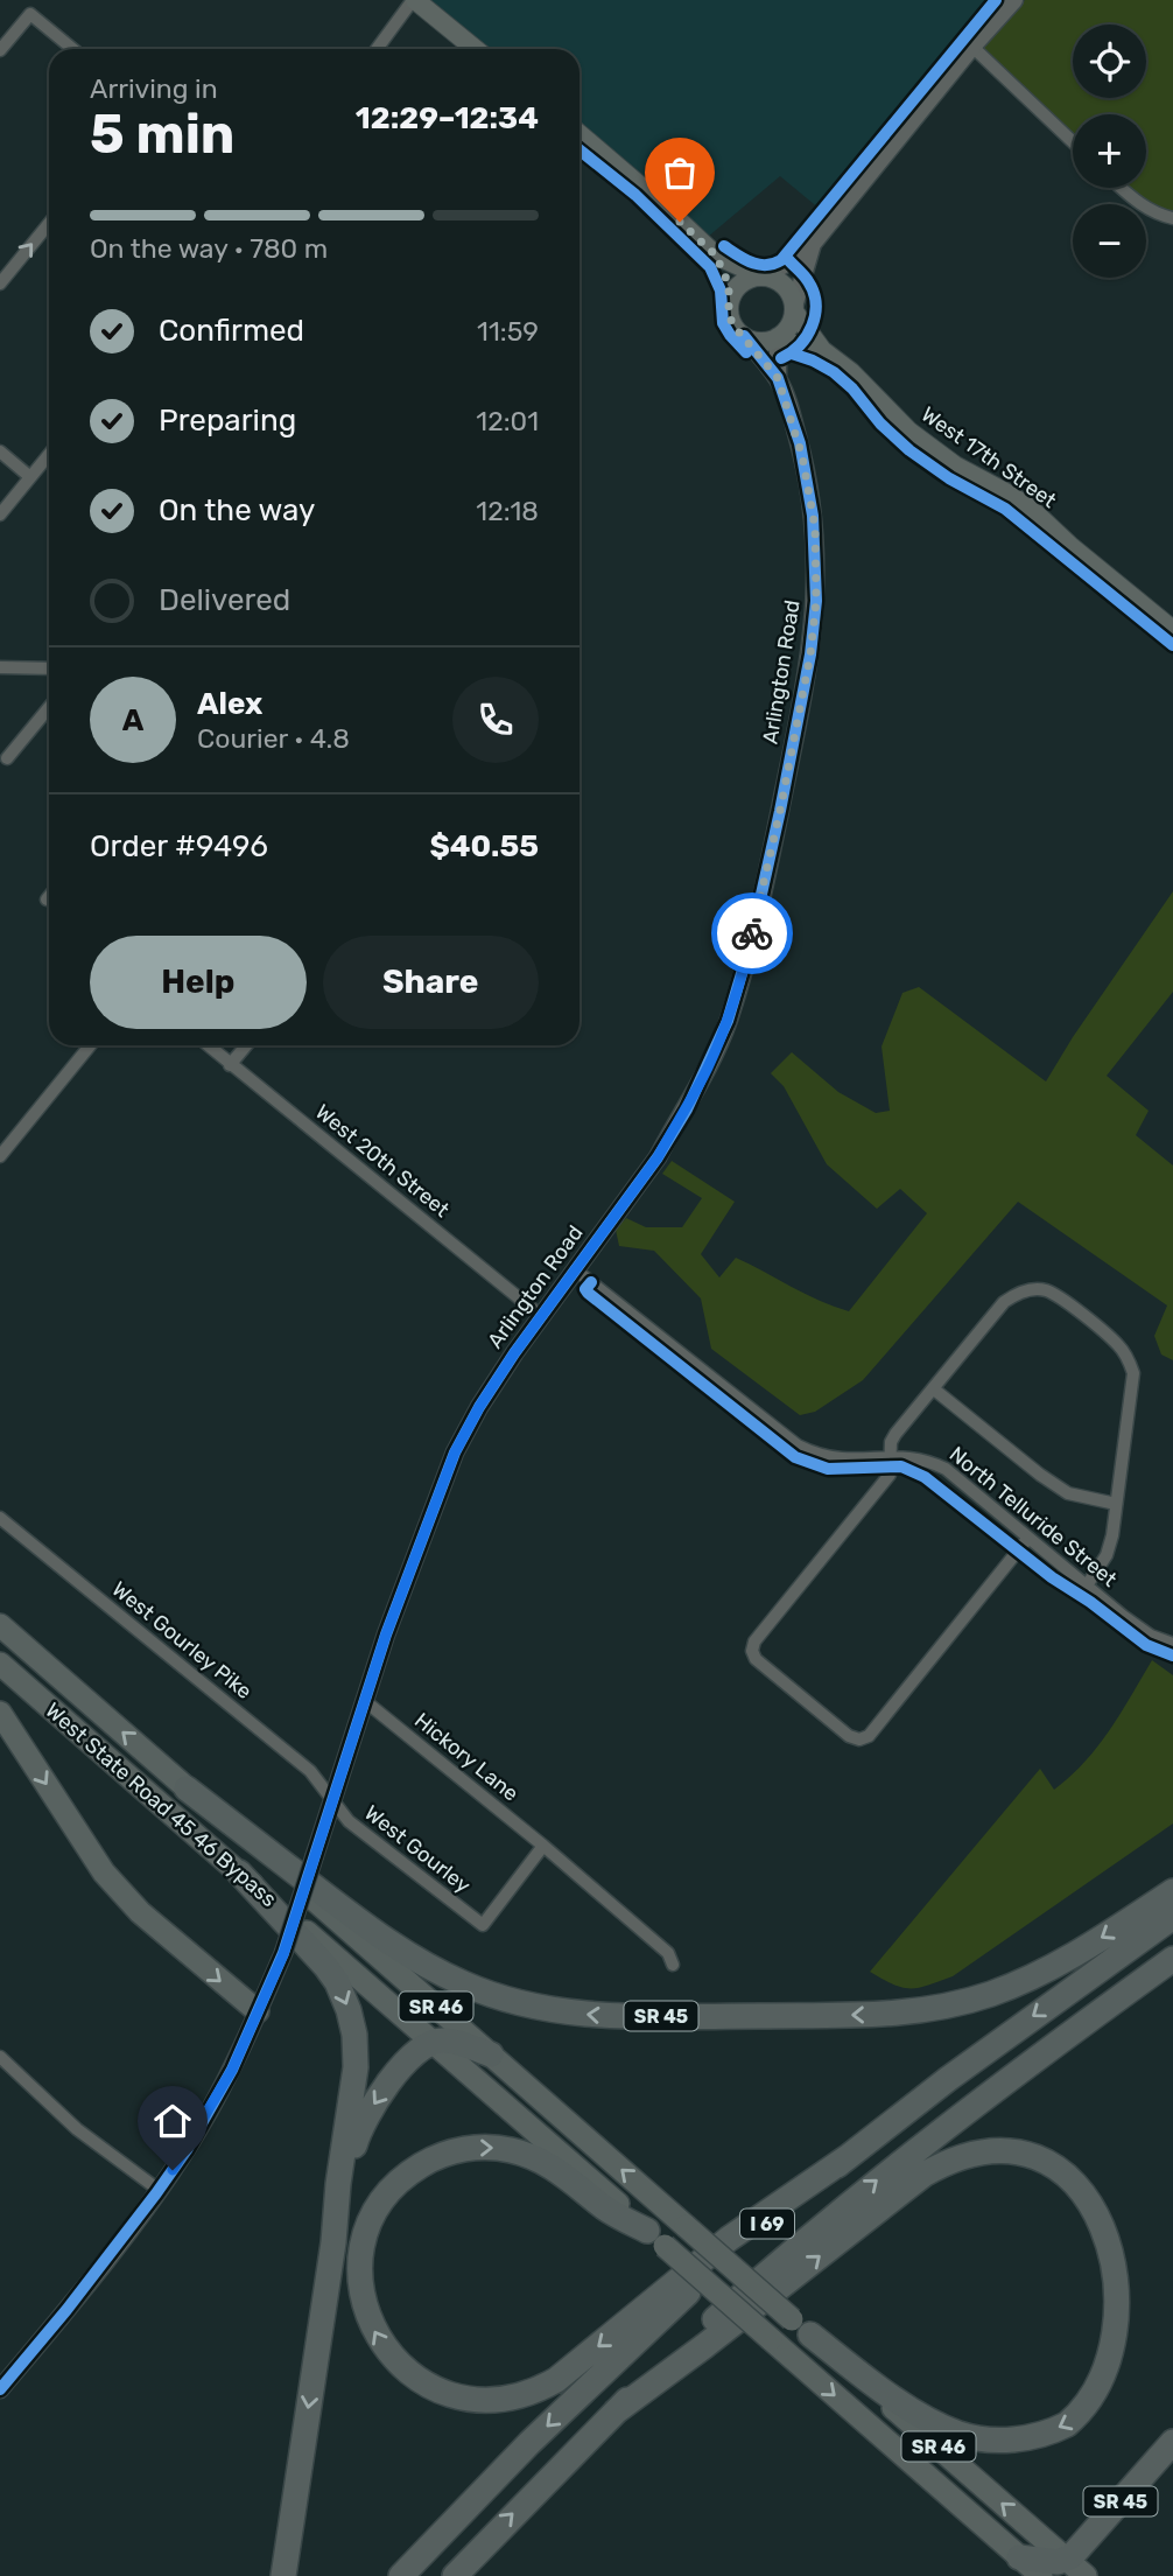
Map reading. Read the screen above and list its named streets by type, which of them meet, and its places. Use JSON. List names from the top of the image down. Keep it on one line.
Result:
{"streets":{"highway":["West State Road 45 46 Bypass","SR 46","SR 45","I 69"],"main road":["West 17th Street"],"street":["Arlington Road","West 20th Street","North Telluride Street","West Gourley Pike","Hickory Lane","West Gourley"]},"crossings":[["West 17th Street","Arlington Road"],["Arlington Road","West 20th Street"],["Arlington Road","North Telluride Street"],["Arlington Road","West Gourley Pike"],["Arlington Road","Hickory Lane"],["Arlington Road","West Gourley"],["West Gourley Pike","West Gourley"],["Hickory Lane","West Gourley"],["West State Road 45 46 Bypass","SR 46"],["West State Road 45 46 Bypass","SR 45"],["SR 46","SR 45"]],"page":{"map_buttons":["+","−"],"heading":["5 min","Arriving in","12:29–12:34"],"panel":["Alex","Courier · 4.8","Order #9496","$40.55"],"bar":"On the way · 780 m","list":[["Confirmed","11:59"],["Preparing","12:01"],["On the way","12:18"],"Delivered"],"round":"A","buttons":["Help","Share"]}}
